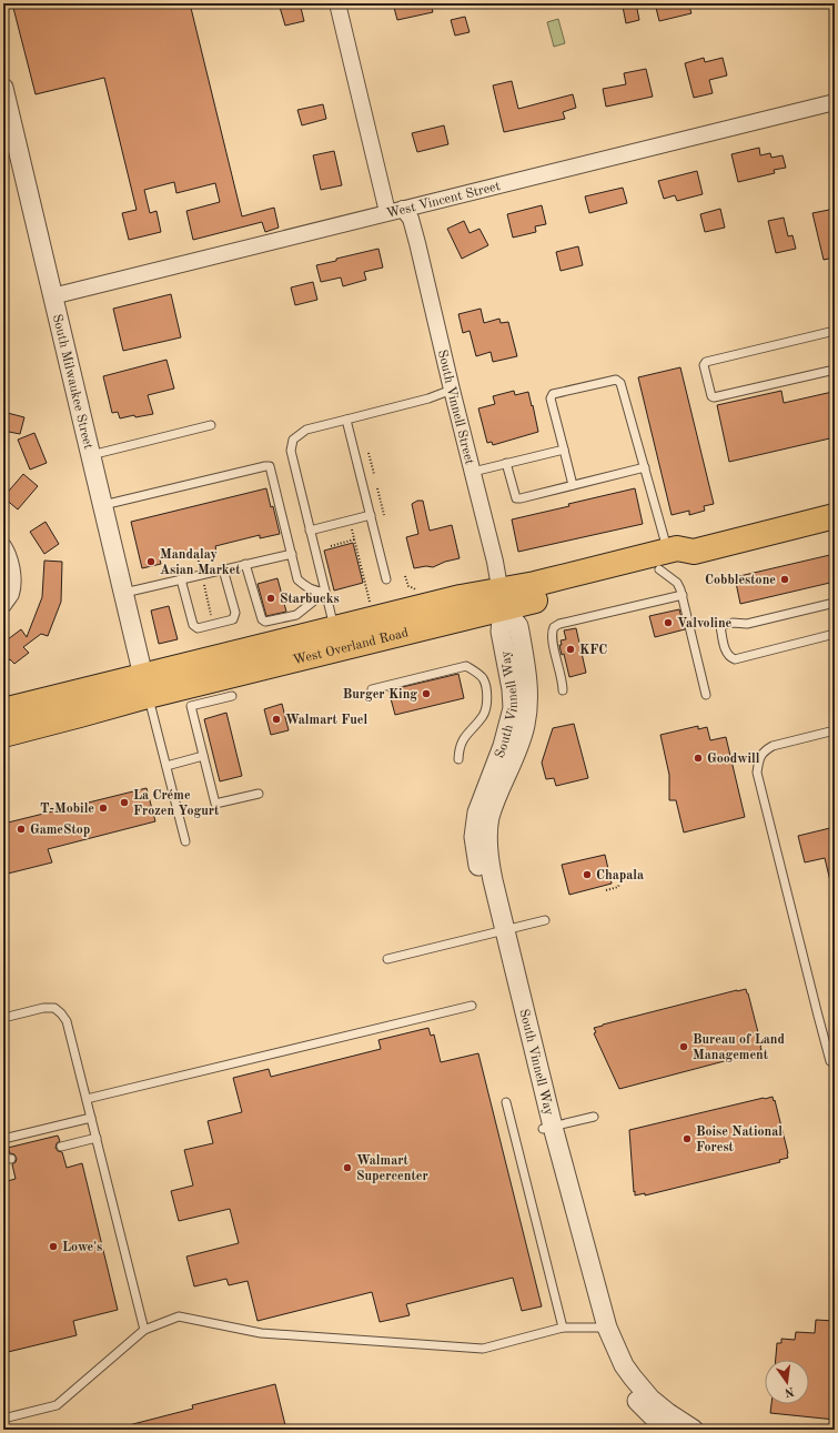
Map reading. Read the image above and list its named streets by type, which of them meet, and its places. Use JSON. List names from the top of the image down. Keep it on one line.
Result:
{"streets":{"main road":["West Overland Road"],"street":["West Vincent Street","South Milwaukee Street","South Vinnell Street","South Vinnell Way"]},"crossings":[["West Vincent Street","South Milwaukee Street"],["West Vincent Street","South Vinnell Street"],["South Milwaukee Street","West Overland Road"],["South Vinnell Street","West Overland Road"],["South Vinnell Street","South Vinnell Way"],["West Overland Road","South Vinnell Way"]],"places":["Mandalay Asian Market","Cobblestone","Starbucks","Valvoline","KFC","Burger King","Walmart Fuel","Goodwill","La Créme Frozen Yogurt","T-Mobile","GameStop","Chapala","Bureau of Land Management","Boise National Forest","Walmart Supercenter","Lowe's"],"north":"bottom"}
